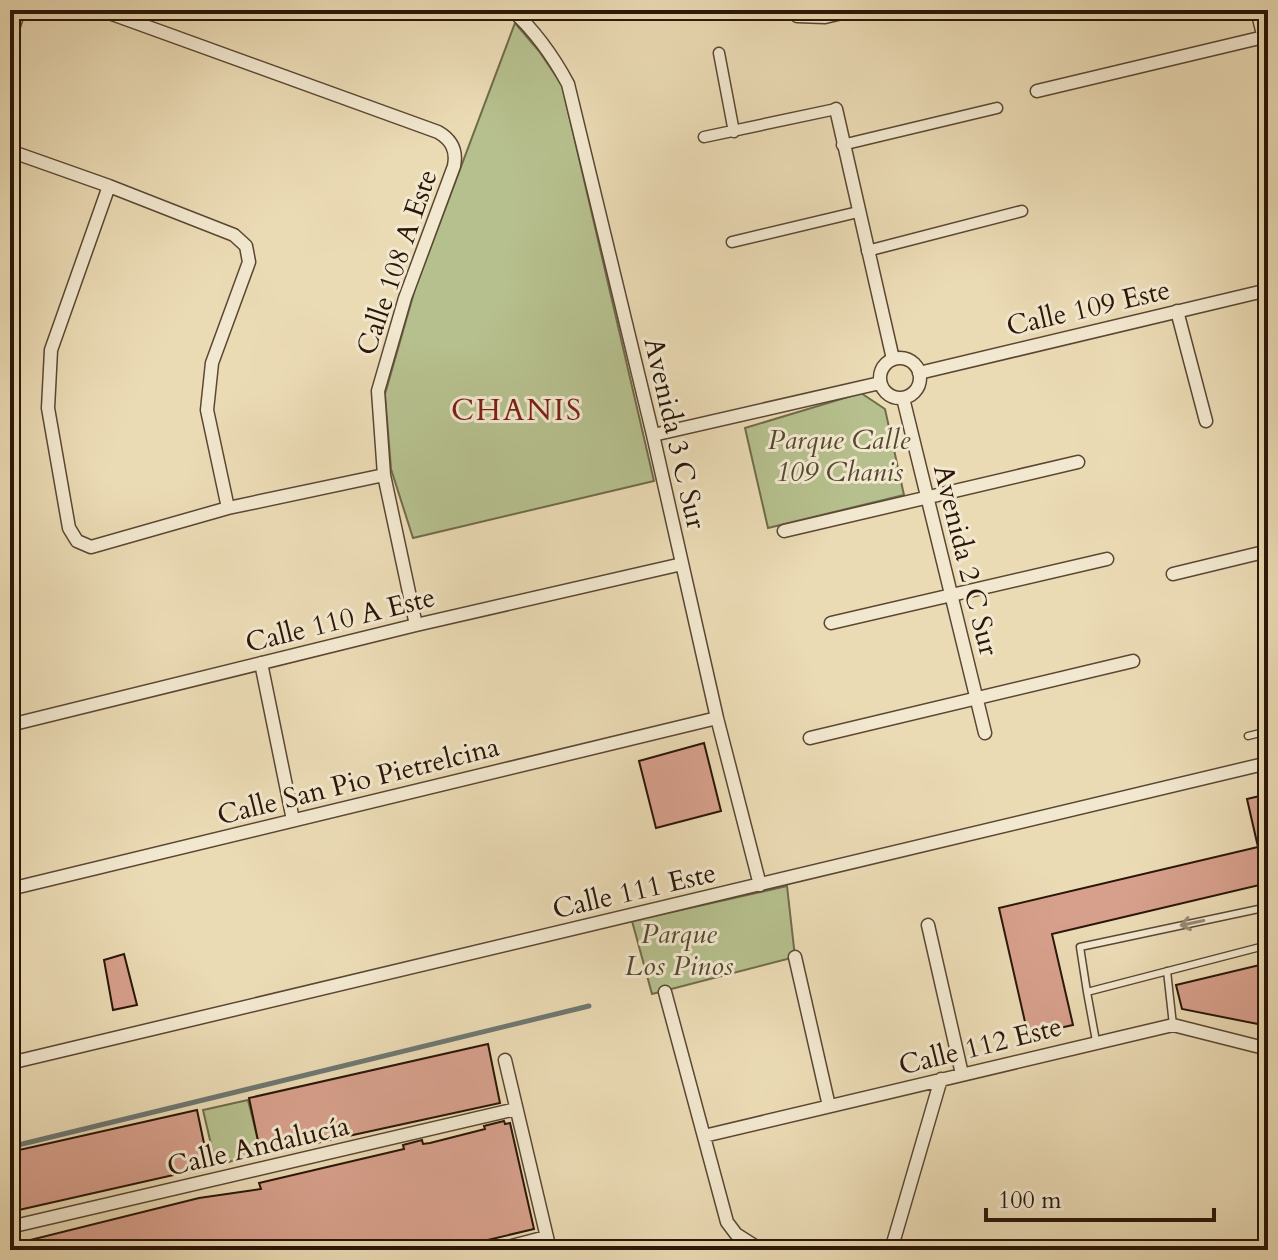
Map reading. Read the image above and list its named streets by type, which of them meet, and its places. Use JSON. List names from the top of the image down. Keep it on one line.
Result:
{"streets":{"street":["Calle 108 A Este","Calle 109 Este","Avenida 3 C Sur","Avenida 2 C Sur","Calle 110 A Este","Calle San Pio Pietrelcina","Calle 111 Este","Calle 112 Este","Calle Andalucía"]},"crossings":[["Calle 108 A Este","Calle 110 A Este"],["Calle 109 Este","Avenida 2 C Sur"],["Avenida 3 C Sur","Calle 110 A Este"],["Avenida 3 C Sur","Calle San Pio Pietrelcina"],["Avenida 3 C Sur","Calle 111 Este"]],"districts":["CHANIS"],"parks":["Parque Calle 109 Chanis","Parque Los Pinos"],"scale_bar":"100 m"}
